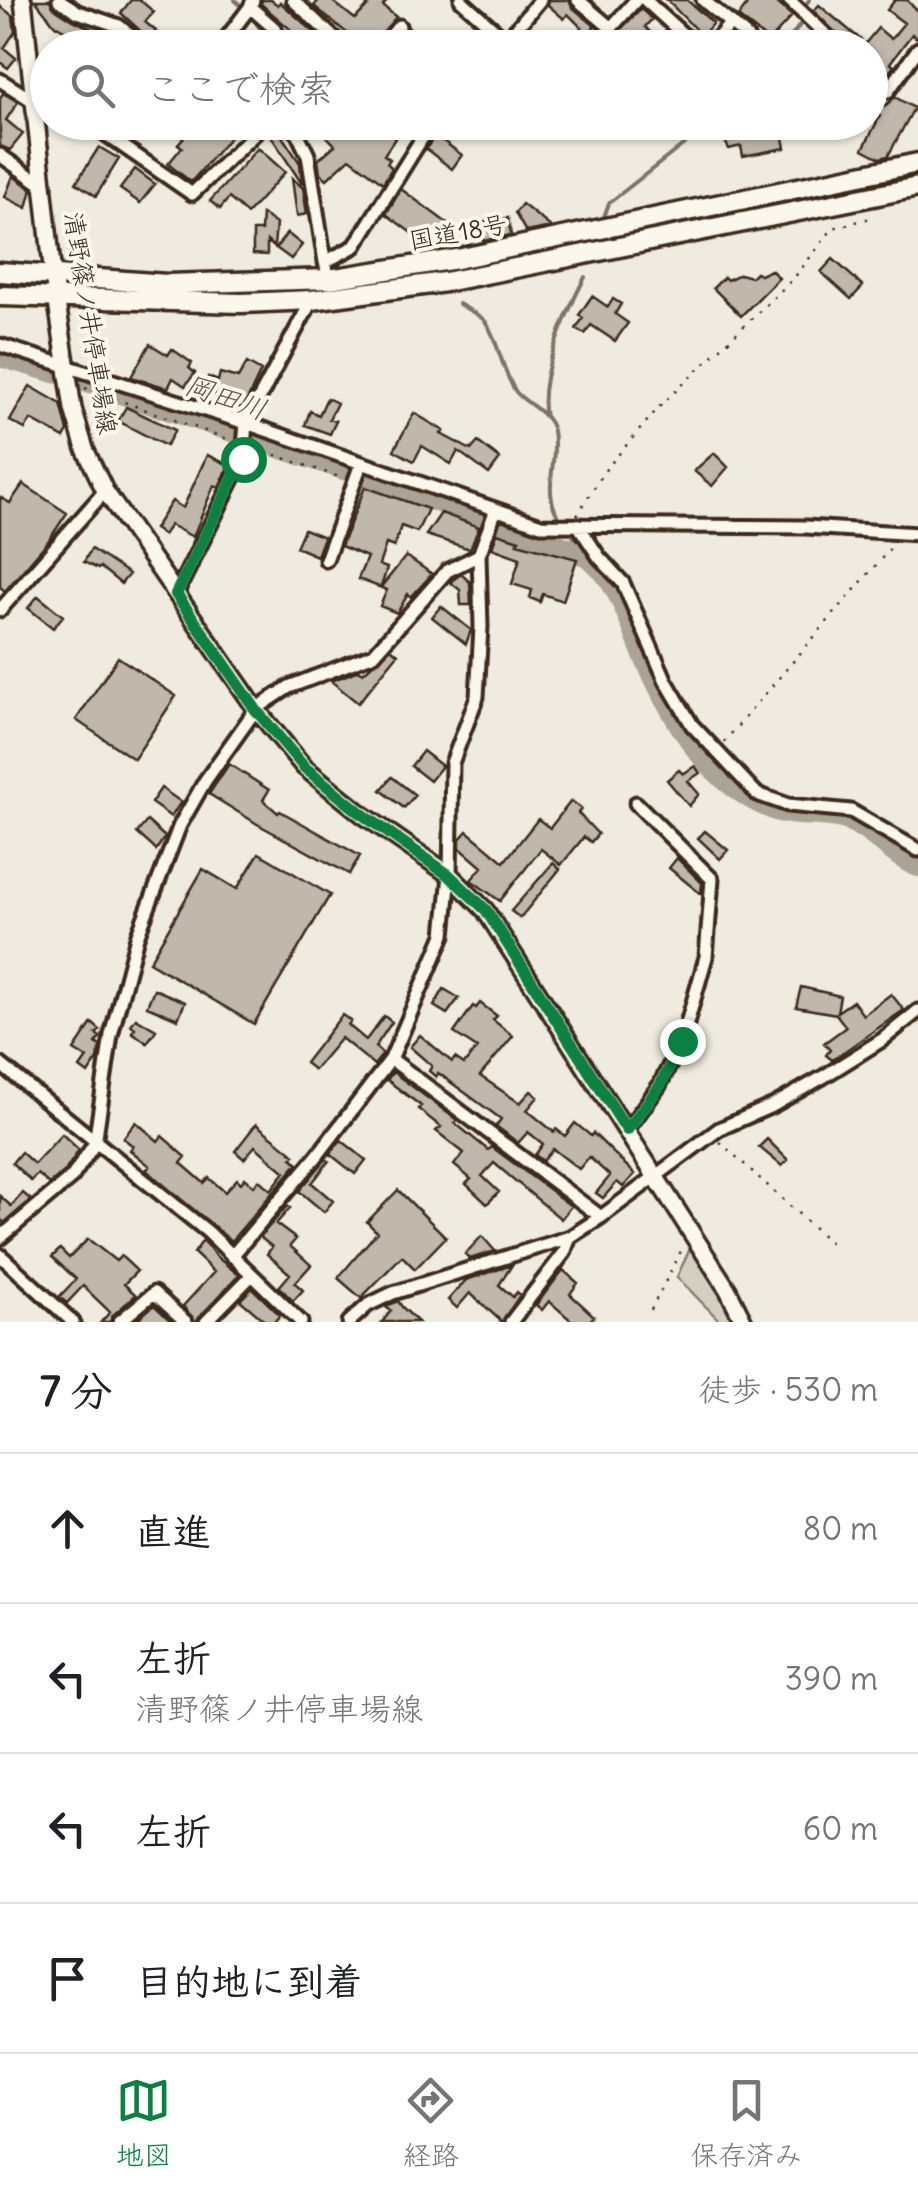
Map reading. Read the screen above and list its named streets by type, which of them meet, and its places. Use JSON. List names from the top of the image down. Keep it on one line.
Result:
{"streets":{"highway":["国道18号"],"main road":["清野篠ノ井停車場線"]},"crossings":[["国道18号","清野篠ノ井停車場線"]],"water":["岡田川"],"page":{"search":"ここで検索","heading":["7 分","徒歩 · 530 m"],"list":[["直進","80 m"],["左折","清野篠ノ井停車場線","390 m"],["左折","60 m"],"目的地に到着"],"nav":["地図","経路","保存済み"]}}
